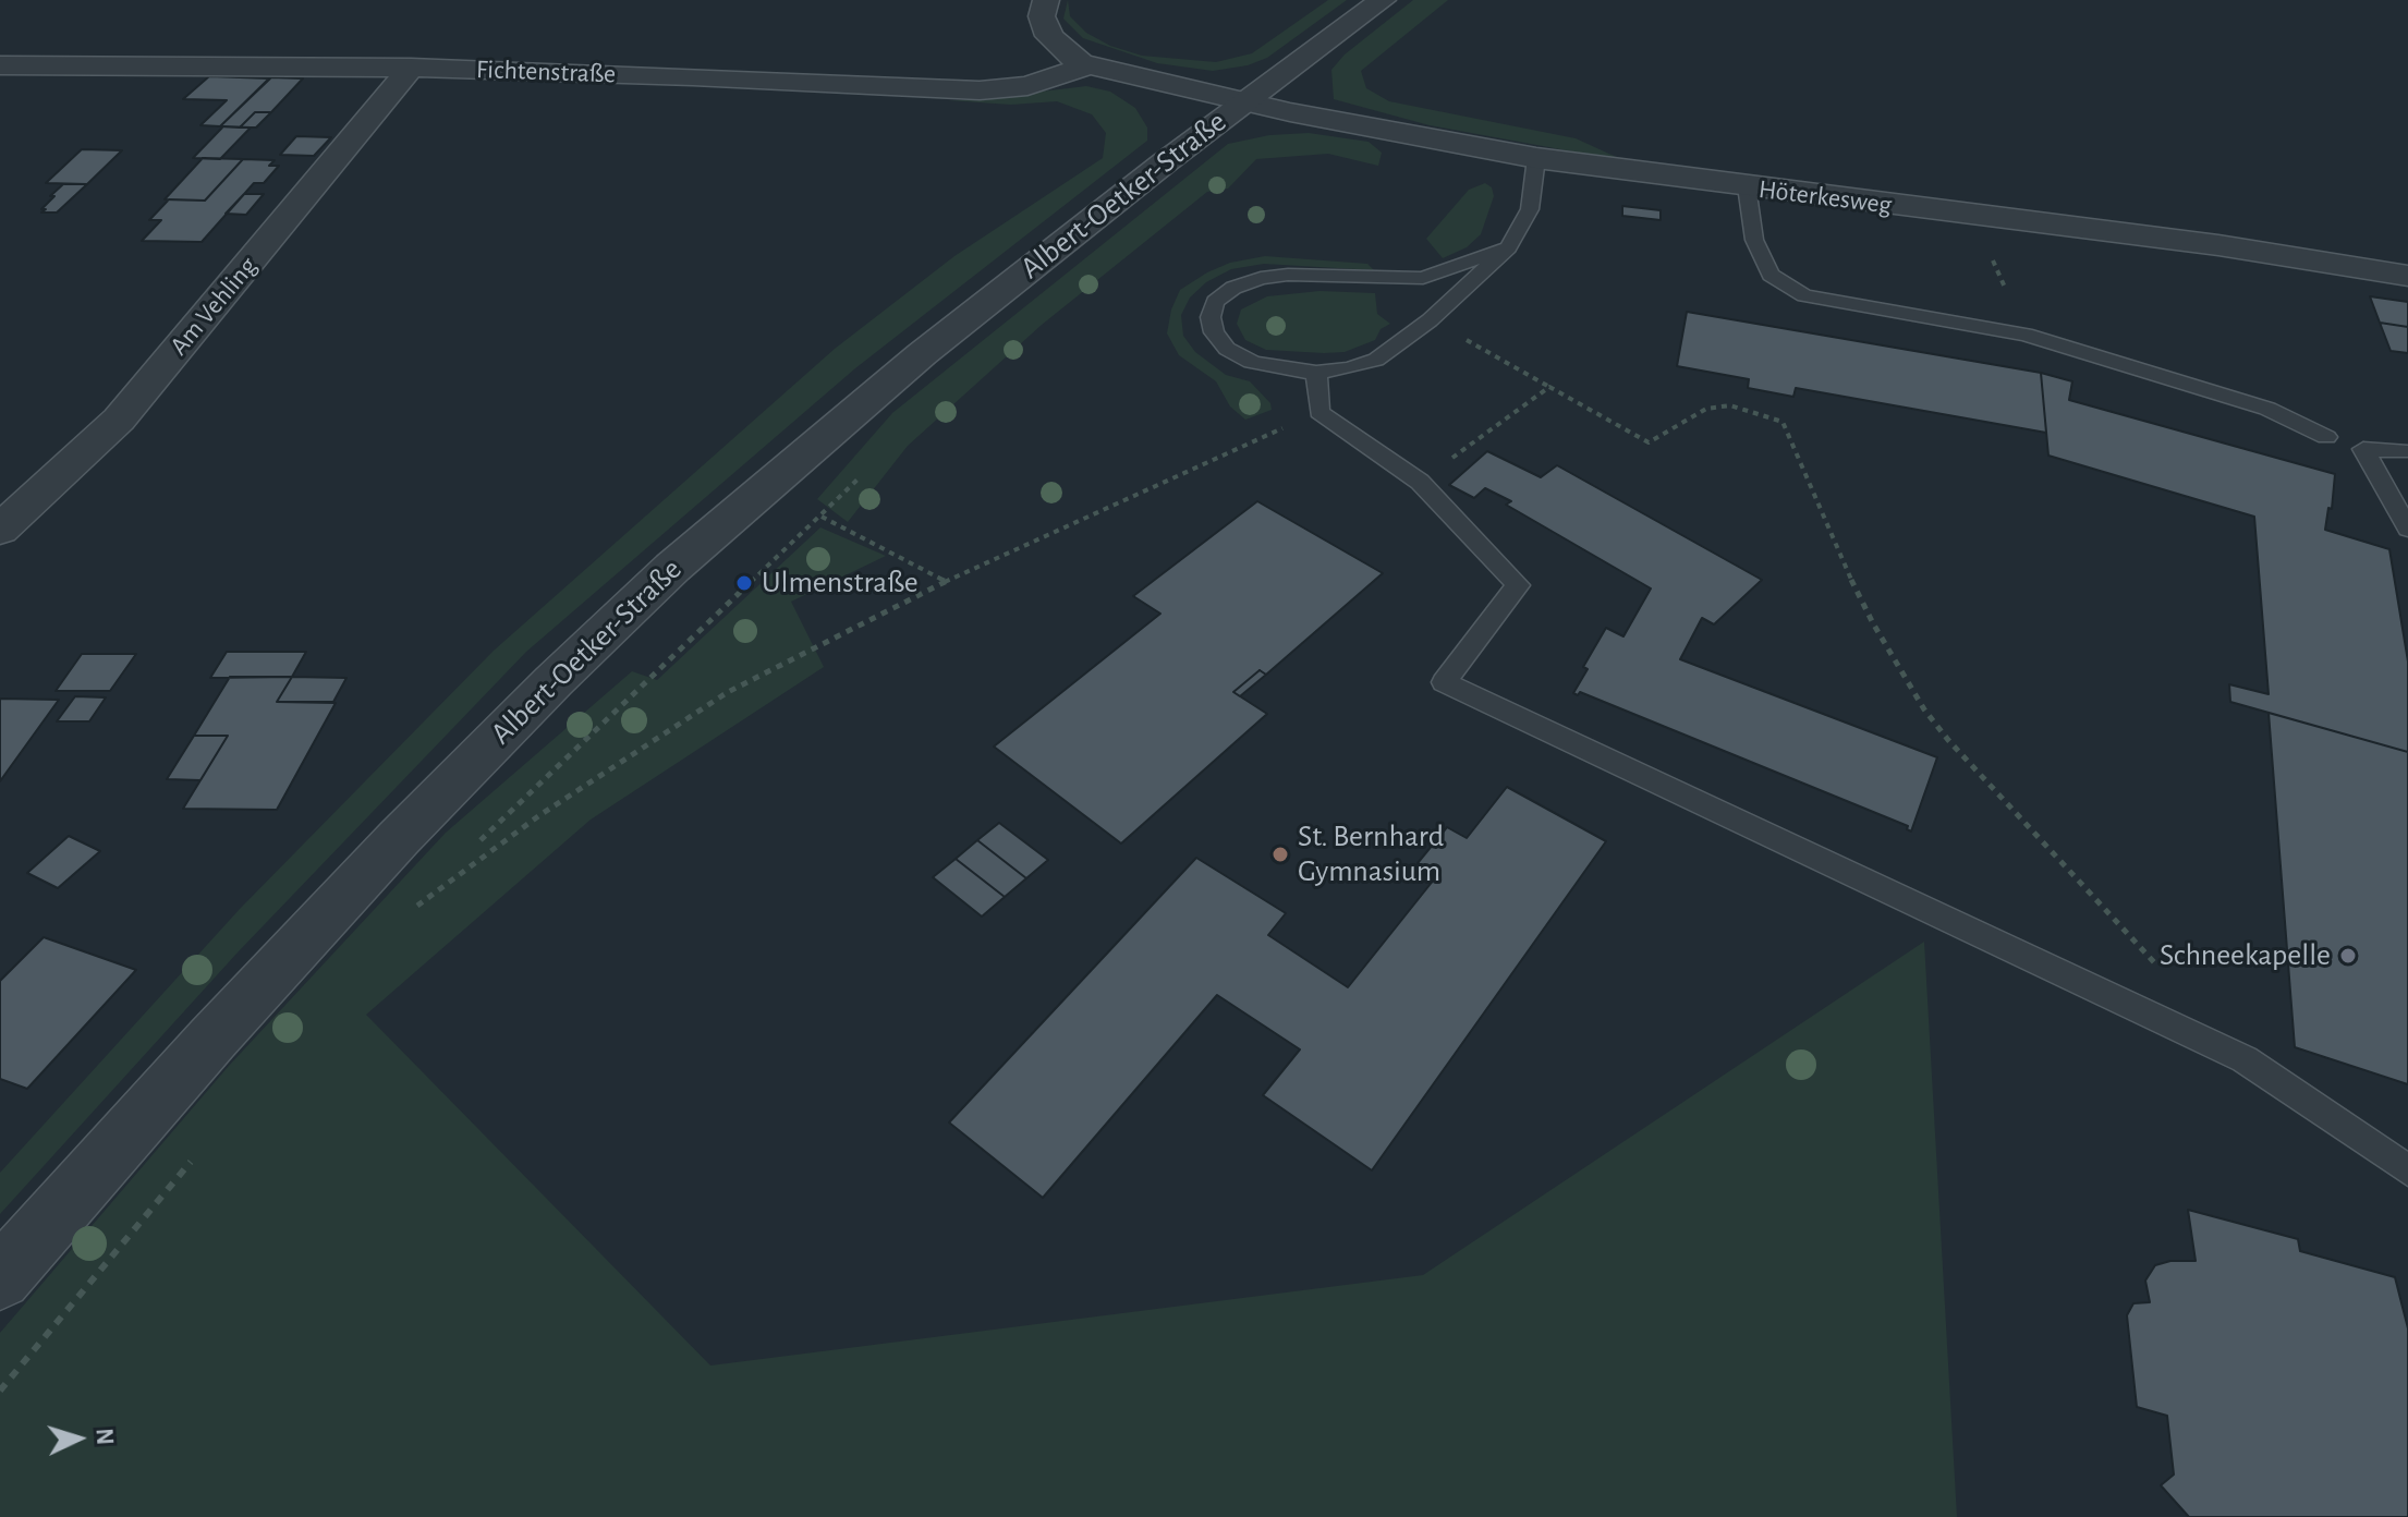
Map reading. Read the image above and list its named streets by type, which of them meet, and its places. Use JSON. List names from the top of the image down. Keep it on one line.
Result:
{"streets":{"street":["Fichtenstraße","Albert-Oetker-Straße","Höterkesweg","Am Vehling"]},"crossings":[["Fichtenstraße","Am Vehling"],["Albert-Oetker-Straße","Höterkesweg"]],"places":["Ulmenstraße","St. Bernhard Gymnasium","Schneekapelle"],"north":"right"}
